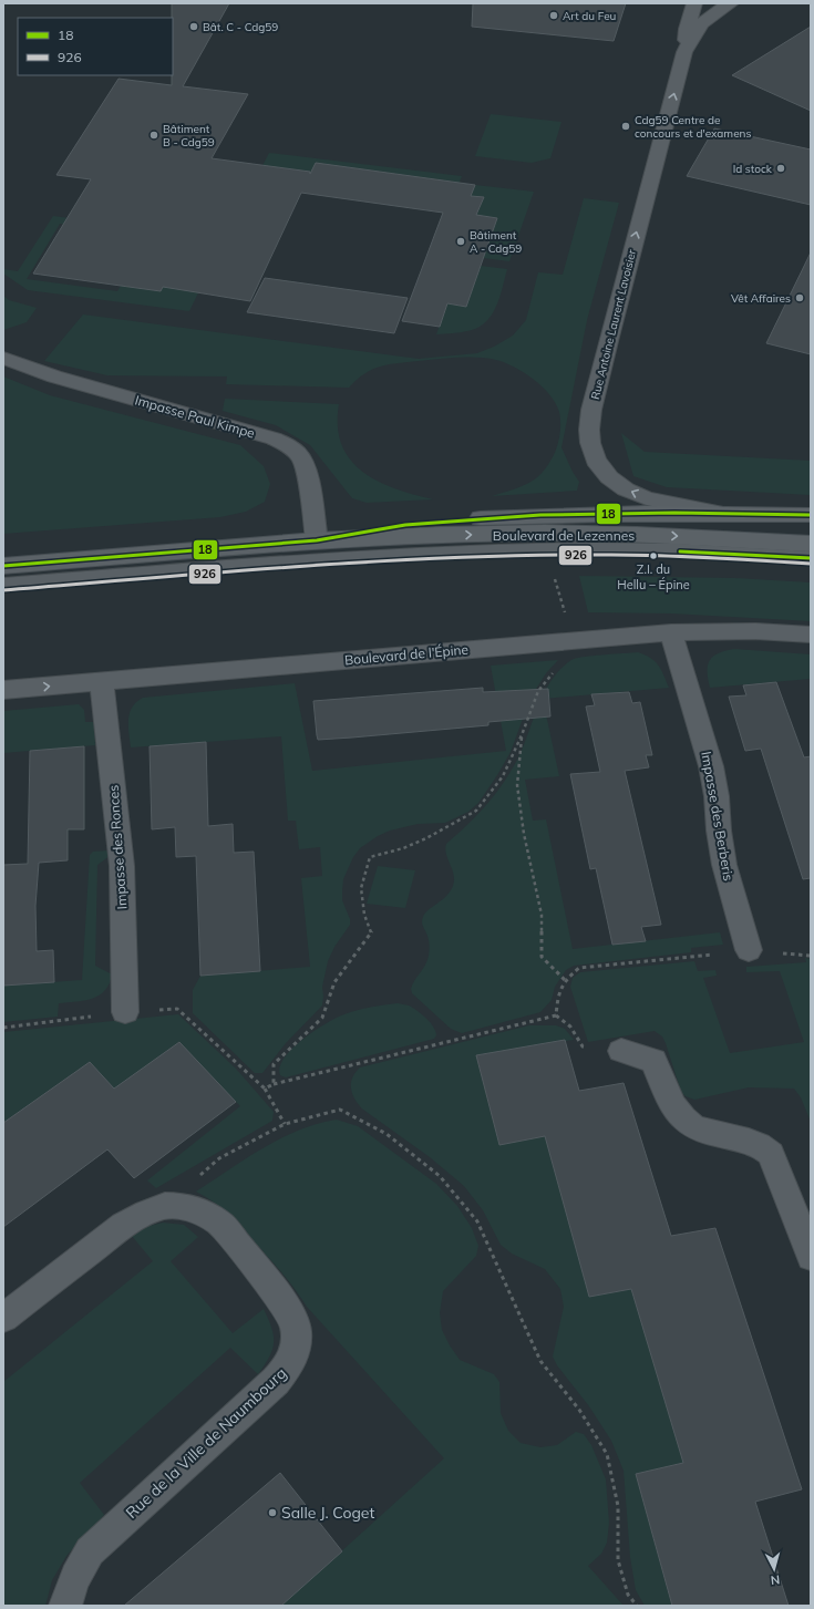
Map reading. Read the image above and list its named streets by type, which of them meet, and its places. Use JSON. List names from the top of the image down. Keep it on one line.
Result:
{"streets":{"main road":["Boulevard de Lezennes"],"street":["Rue Antoine Laurent Lavoisier","Impasse Paul Kimpe","Boulevard de l'Épine","Impasse des Berberis","Impasse des Ronces","Rue de la Ville de Naumbourg"]},"crossings":[["Rue Antoine Laurent Lavoisier","Boulevard de Lezennes"],["Impasse Paul Kimpe","Boulevard de Lezennes"],["Boulevard de l'Épine","Impasse des Berberis"],["Boulevard de l'Épine","Impasse des Ronces"]],"one_way":["Rue Antoine Laurent Lavoisier"],"places":["Art du Feu","Bât. C - Cdg59","Cdg59 Centre de concours et d'examens","Bâtiment B - Cdg59","Id stock","Bâtiment A - Cdg59","Vêt Affaires","Z.I. du Hellu – Épine","Salle J. Coget"],"lines":["transit line 18","transit line 926"],"legend":["18","926"],"north":"bottom"}
